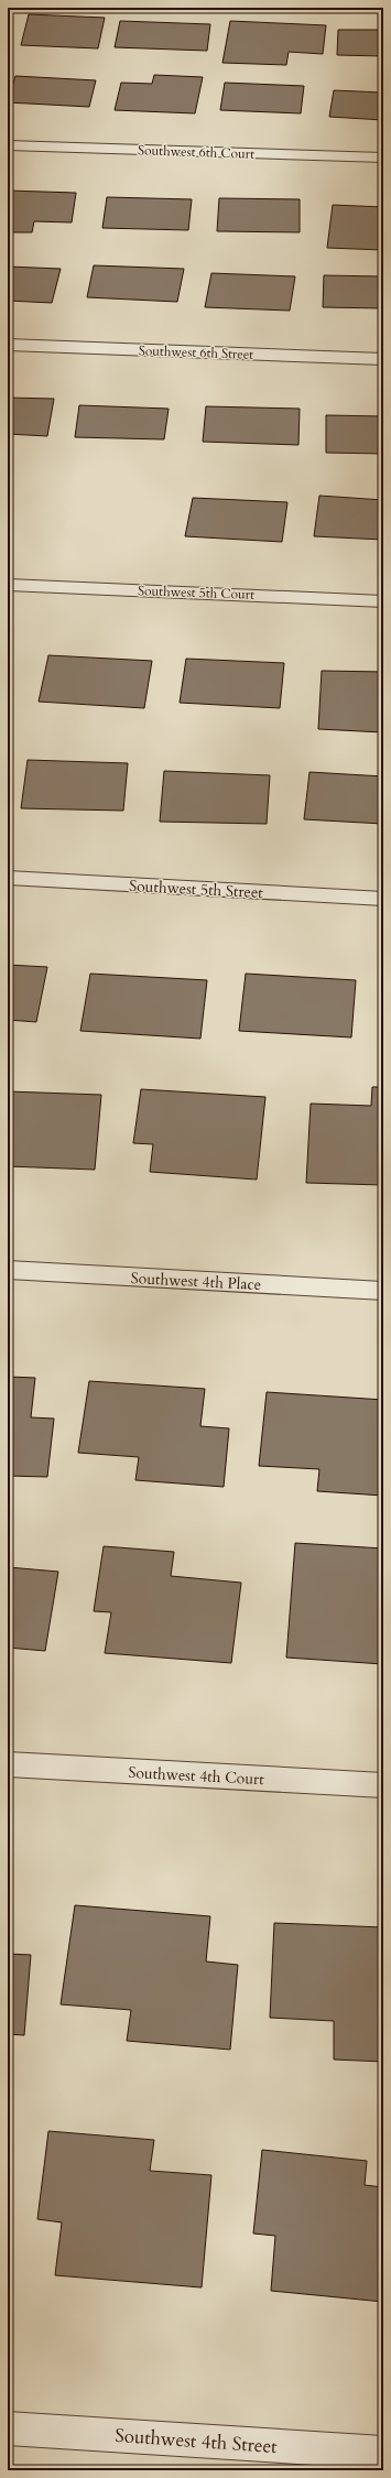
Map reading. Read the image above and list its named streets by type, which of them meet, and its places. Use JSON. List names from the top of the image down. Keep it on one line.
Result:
{"streets":{"street":["Southwest 6th Court","Southwest 6th Street","Southwest 5th Court","Southwest 5th Street","Southwest 4th Place","Southwest 4th Court","Southwest 4th Street"]}}
